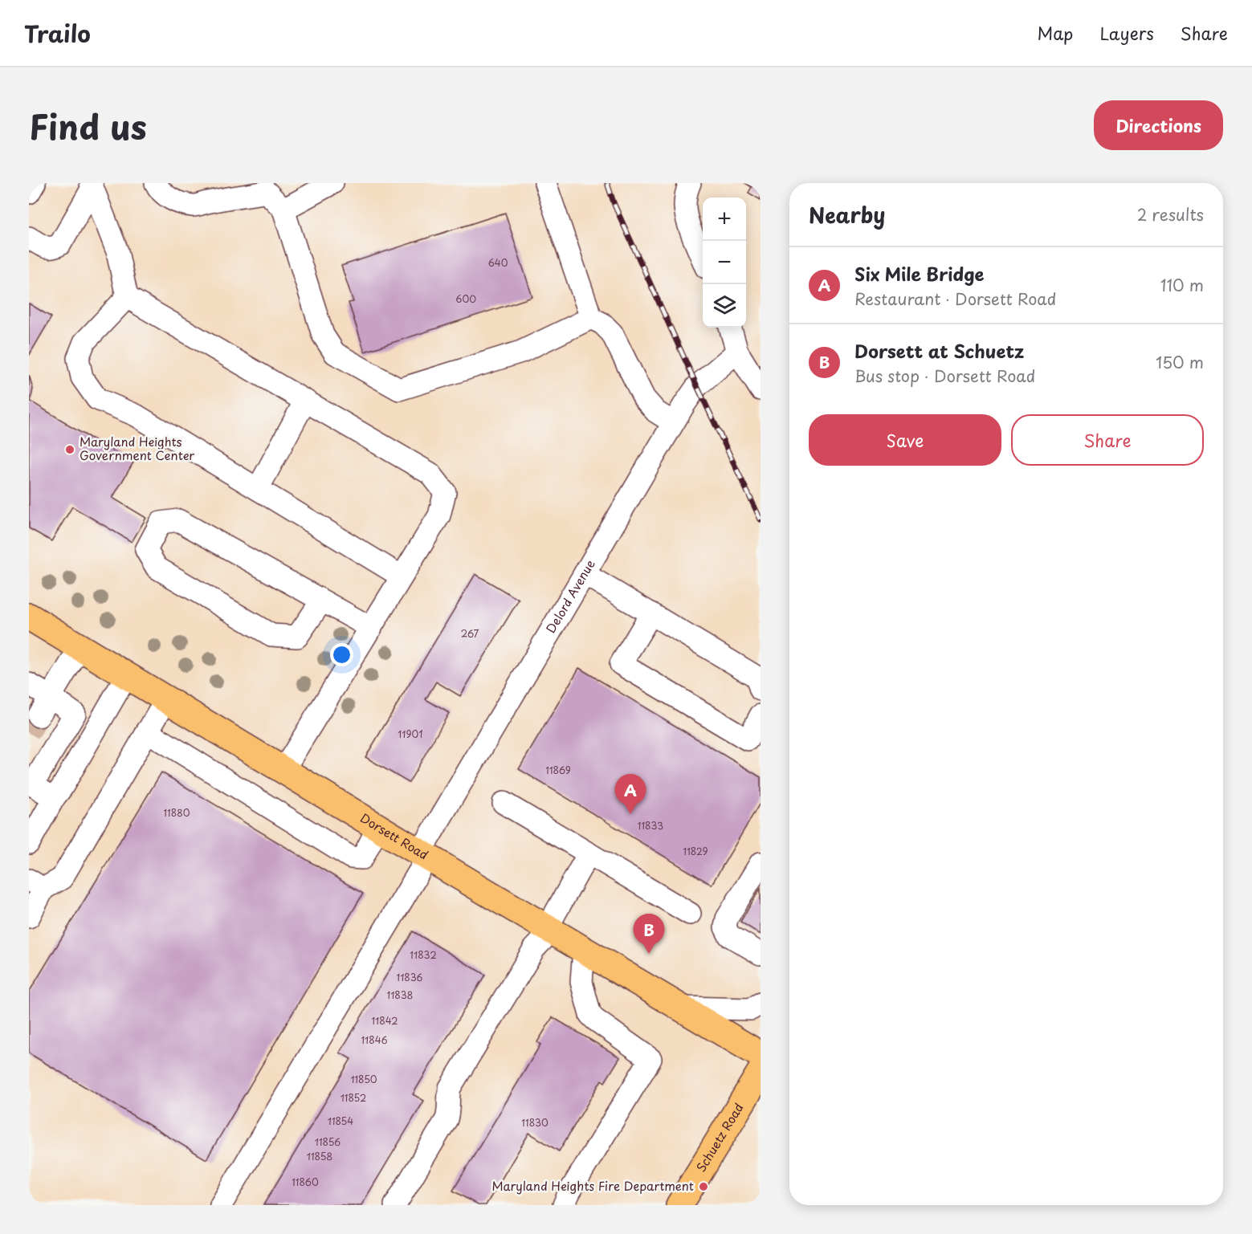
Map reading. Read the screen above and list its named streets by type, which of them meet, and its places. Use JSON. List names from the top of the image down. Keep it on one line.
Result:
{"streets":{"main road":["Dorsett Road","Schuetz Road"],"street":["Delord Avenue"]},"crossings":[["Delord Avenue","Dorsett Road"]],"places":["Maryland Heights Government Center","Maryland Heights Fire Department"],"house_numbers":["640","600","267","11901","11869","11880","11833","11829","11832","11836","11838","11842","11846","11850","11852","11854","11830","11856","11858","11860"],"page":{"header":"Trailo","nav":["Map","Layers","Share"],"title":"Find us","buttons":["Directions",["Save","Share"]],"heading":["Nearby","2 results"],"map_buttons":["+","−"],"list":[{"mark":"A","name":"Six Mile Bridge","note":"Restaurant · Dorsett Road","value":"110 m"},{"mark":"B","name":"Dorsett at Schuetz","note":"Bus stop · Dorsett Road","value":"150 m"}],"pins":["A","B"]}}
